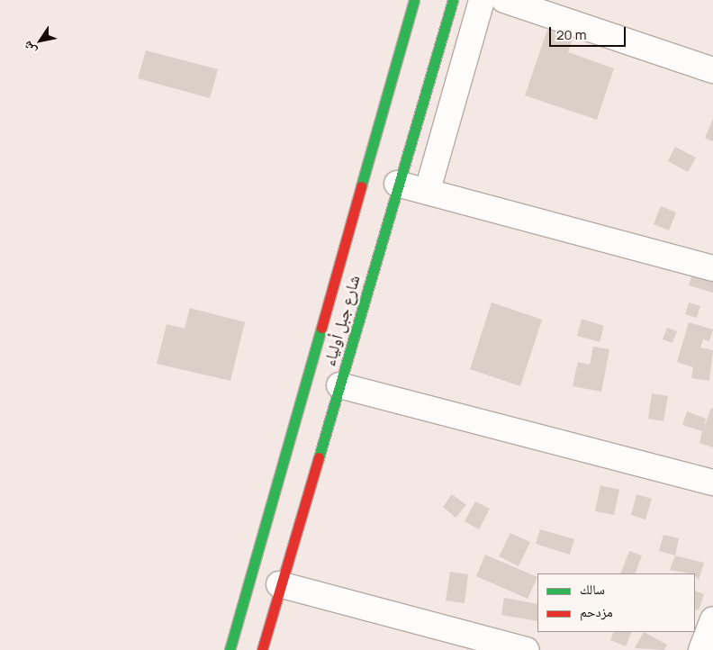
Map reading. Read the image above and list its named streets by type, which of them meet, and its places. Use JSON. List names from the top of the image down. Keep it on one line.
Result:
{"streets":{"main road":["شارع جبل أولياء"]},"legend":["سالك","مزدحم"],"scale_bar":"20 m","north":"bottom left"}
